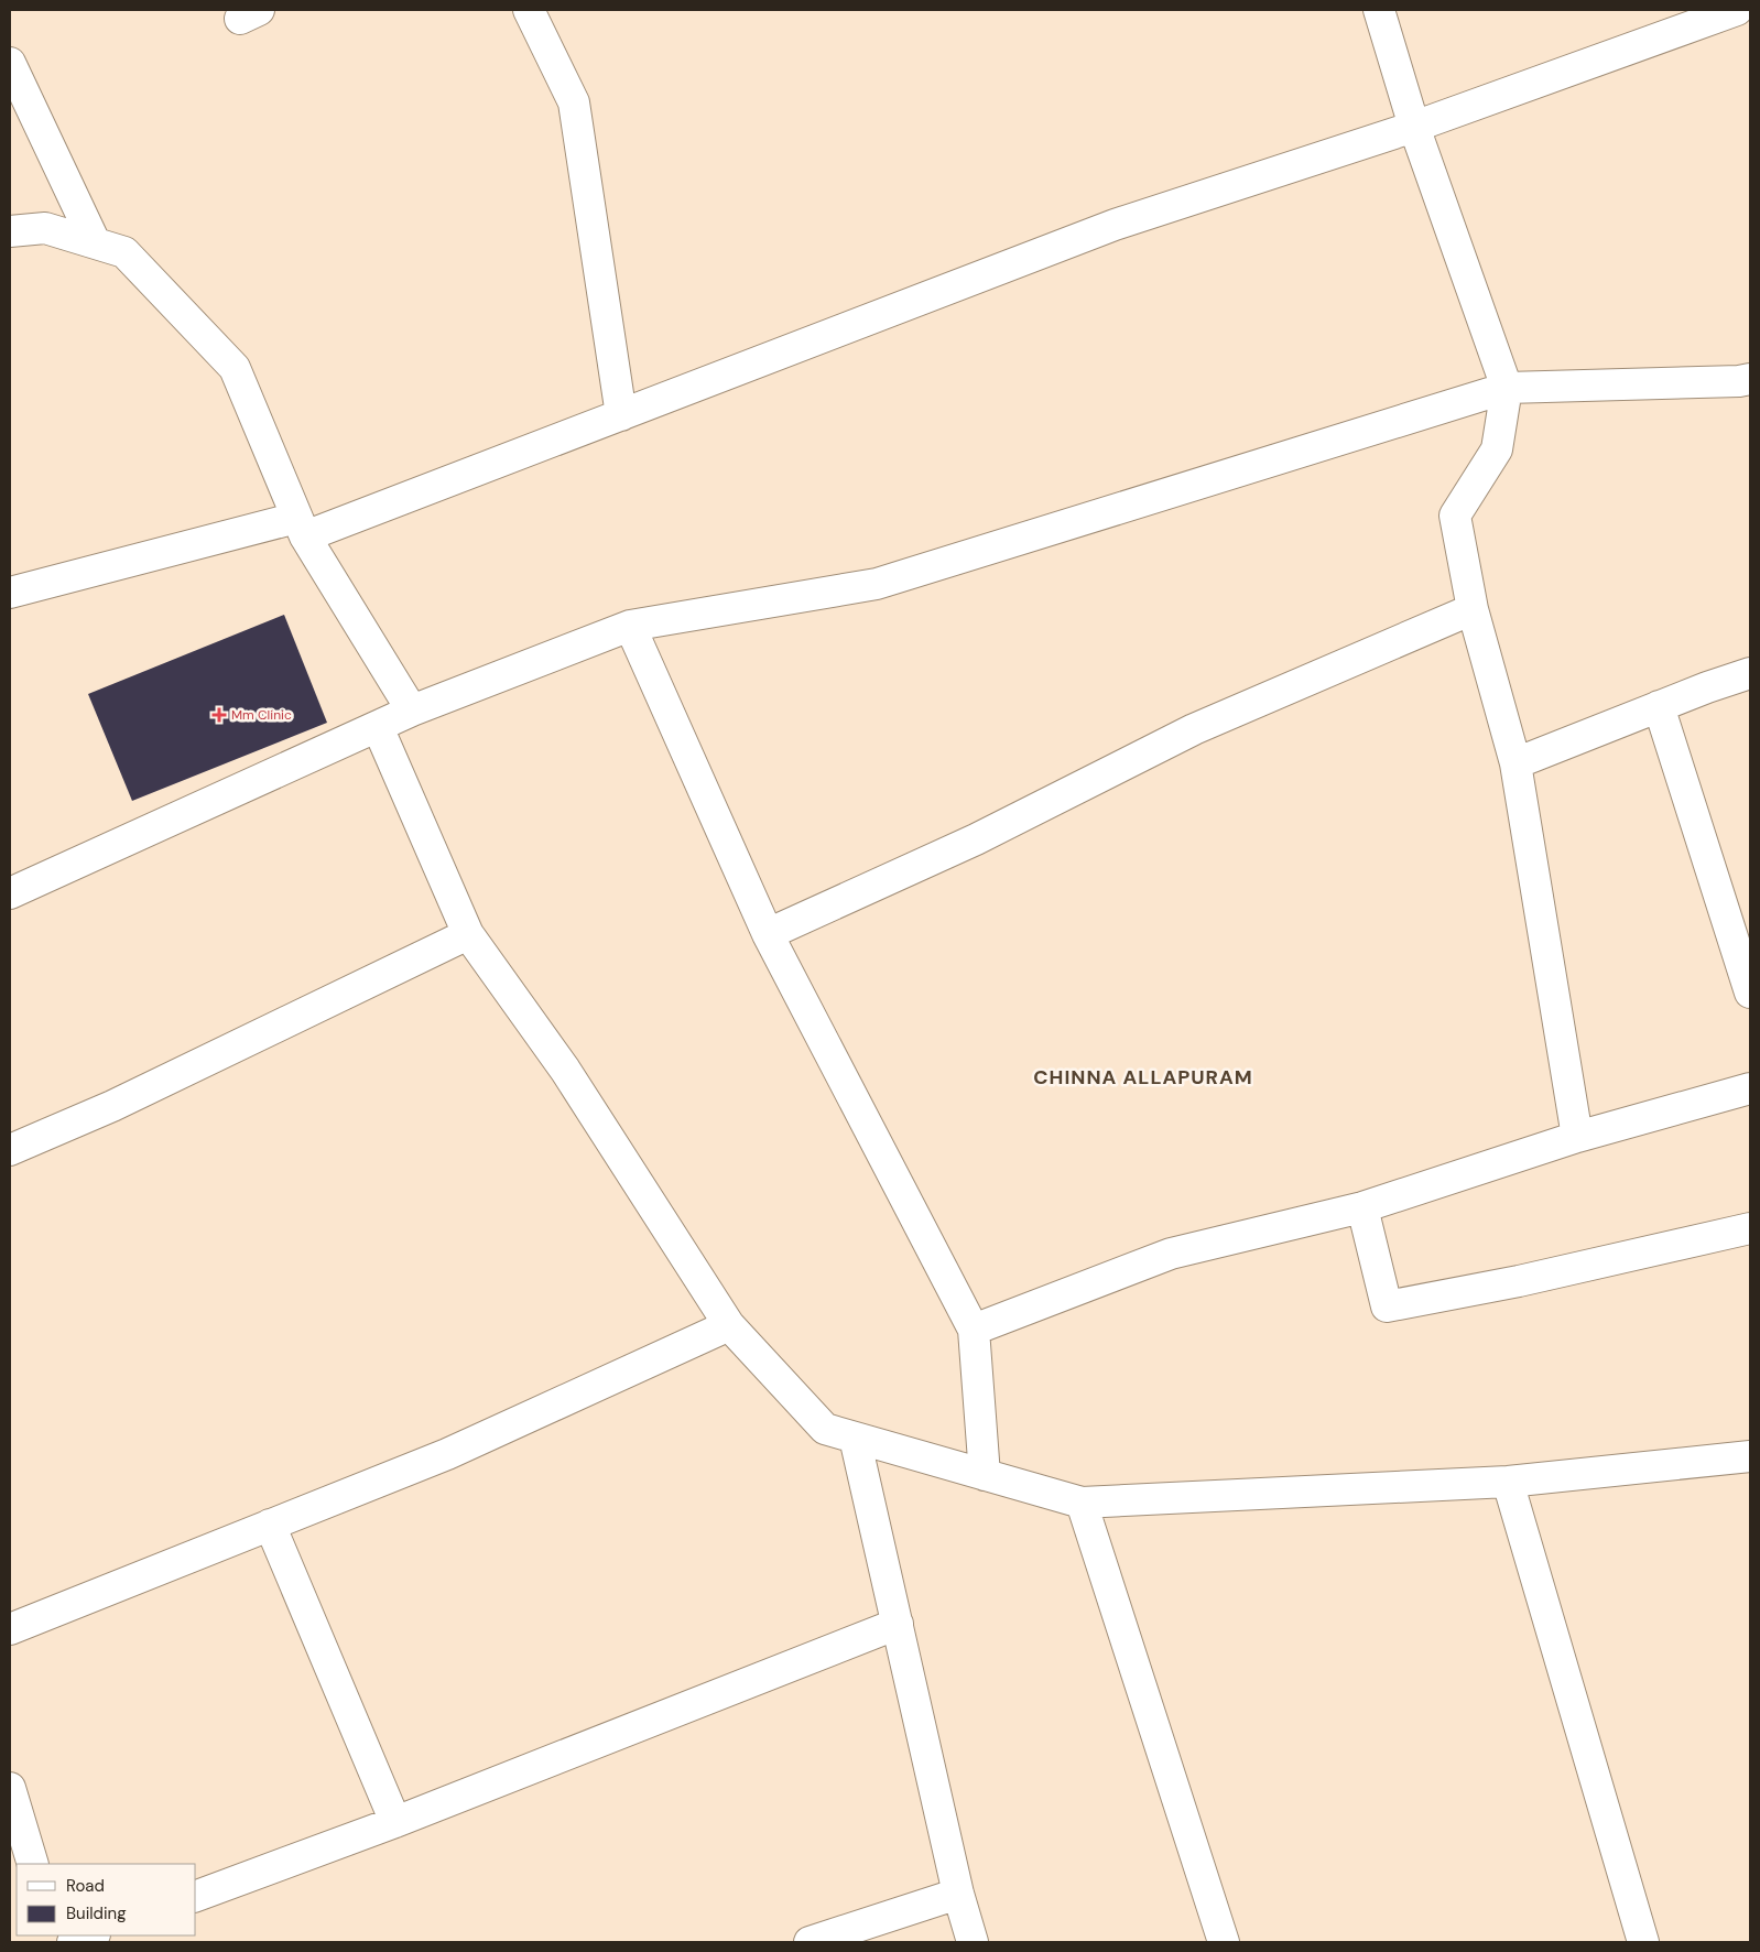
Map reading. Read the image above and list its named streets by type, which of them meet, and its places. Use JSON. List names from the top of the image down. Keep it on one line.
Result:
{"districts":["CHINNA ALLAPURAM"],"places":{"health":["Mm Clinic"]},"legend":["Road","Building"]}
